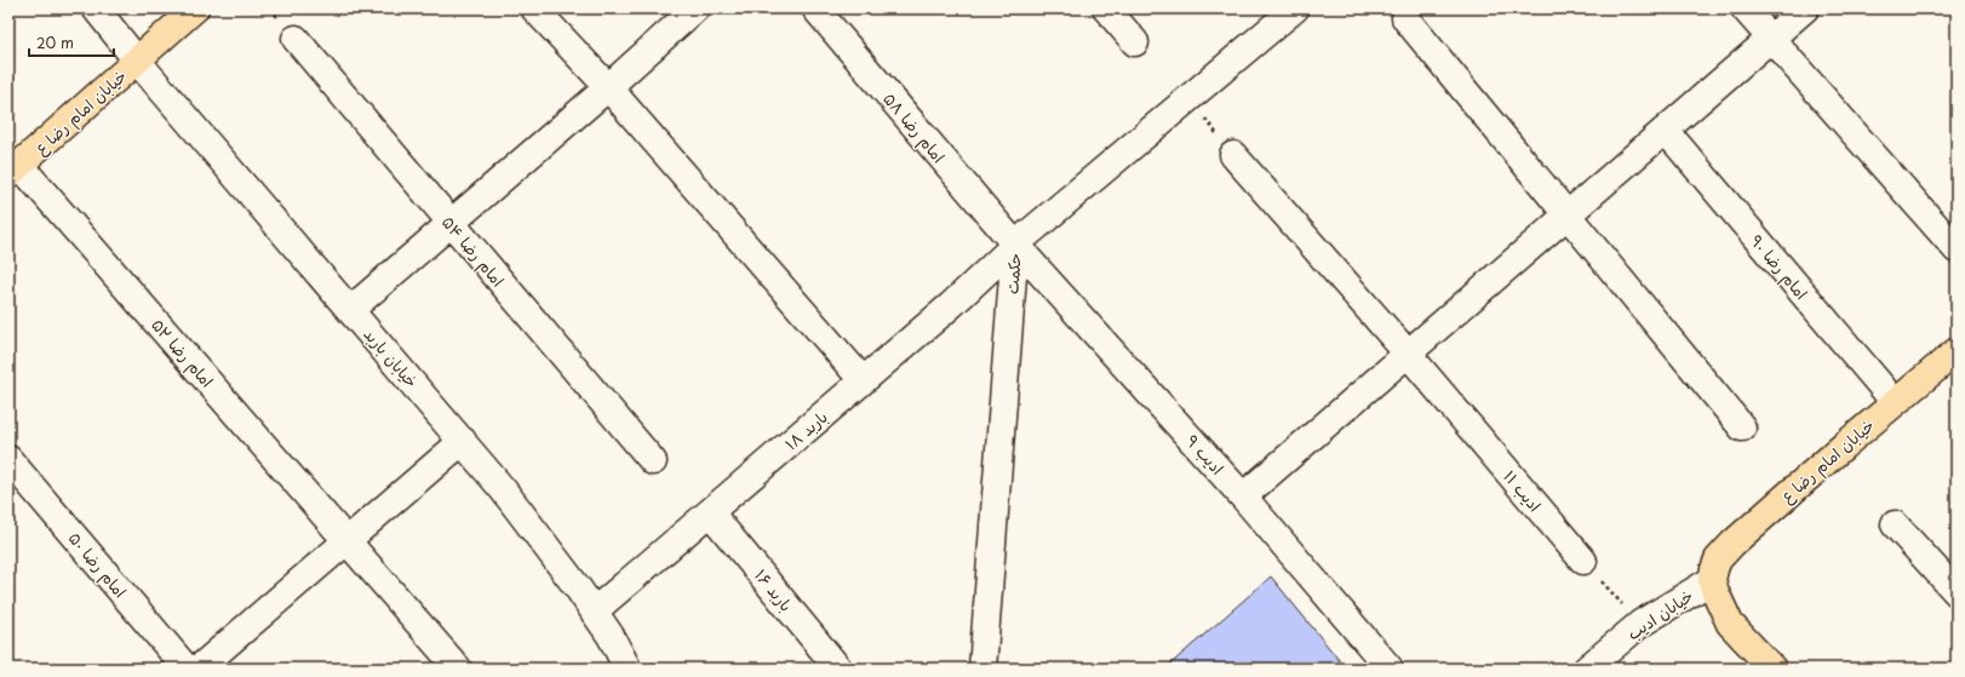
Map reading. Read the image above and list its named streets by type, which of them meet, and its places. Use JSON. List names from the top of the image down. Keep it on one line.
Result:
{"streets":{"main road":["خیابان امام رضا ع"],"street":["امام رضا ۵۸","امام رضا ۵۴","امام رضا ۹۰","حکمت","امام رضا ۵۲","خیابان باربد","باربد ۱۸","ادیب ۹","ادیب ۱۱","امام رضا ۵۰","باربد ۱۶","خیابان ادیب"]},"crossings":[["خیابان امام رضا ع","امام رضا ۹۰"],["خیابان امام رضا ع","امام رضا ۵۲"],["خیابان امام رضا ع","خیابان باربد"],["خیابان امام رضا ع","خیابان ادیب"],["امام رضا ۵۸","حکمت"],["امام رضا ۵۸","باربد ۱۸"],["امام رضا ۵۸","ادیب ۹"],["حکمت","باربد ۱۸"],["حکمت","ادیب ۹"],["خیابان باربد","باربد ۱۸"],["باربد ۱۸","ادیب ۹"],["باربد ۱۸","باربد ۱۶"]],"scale_bar":"20 m"}
